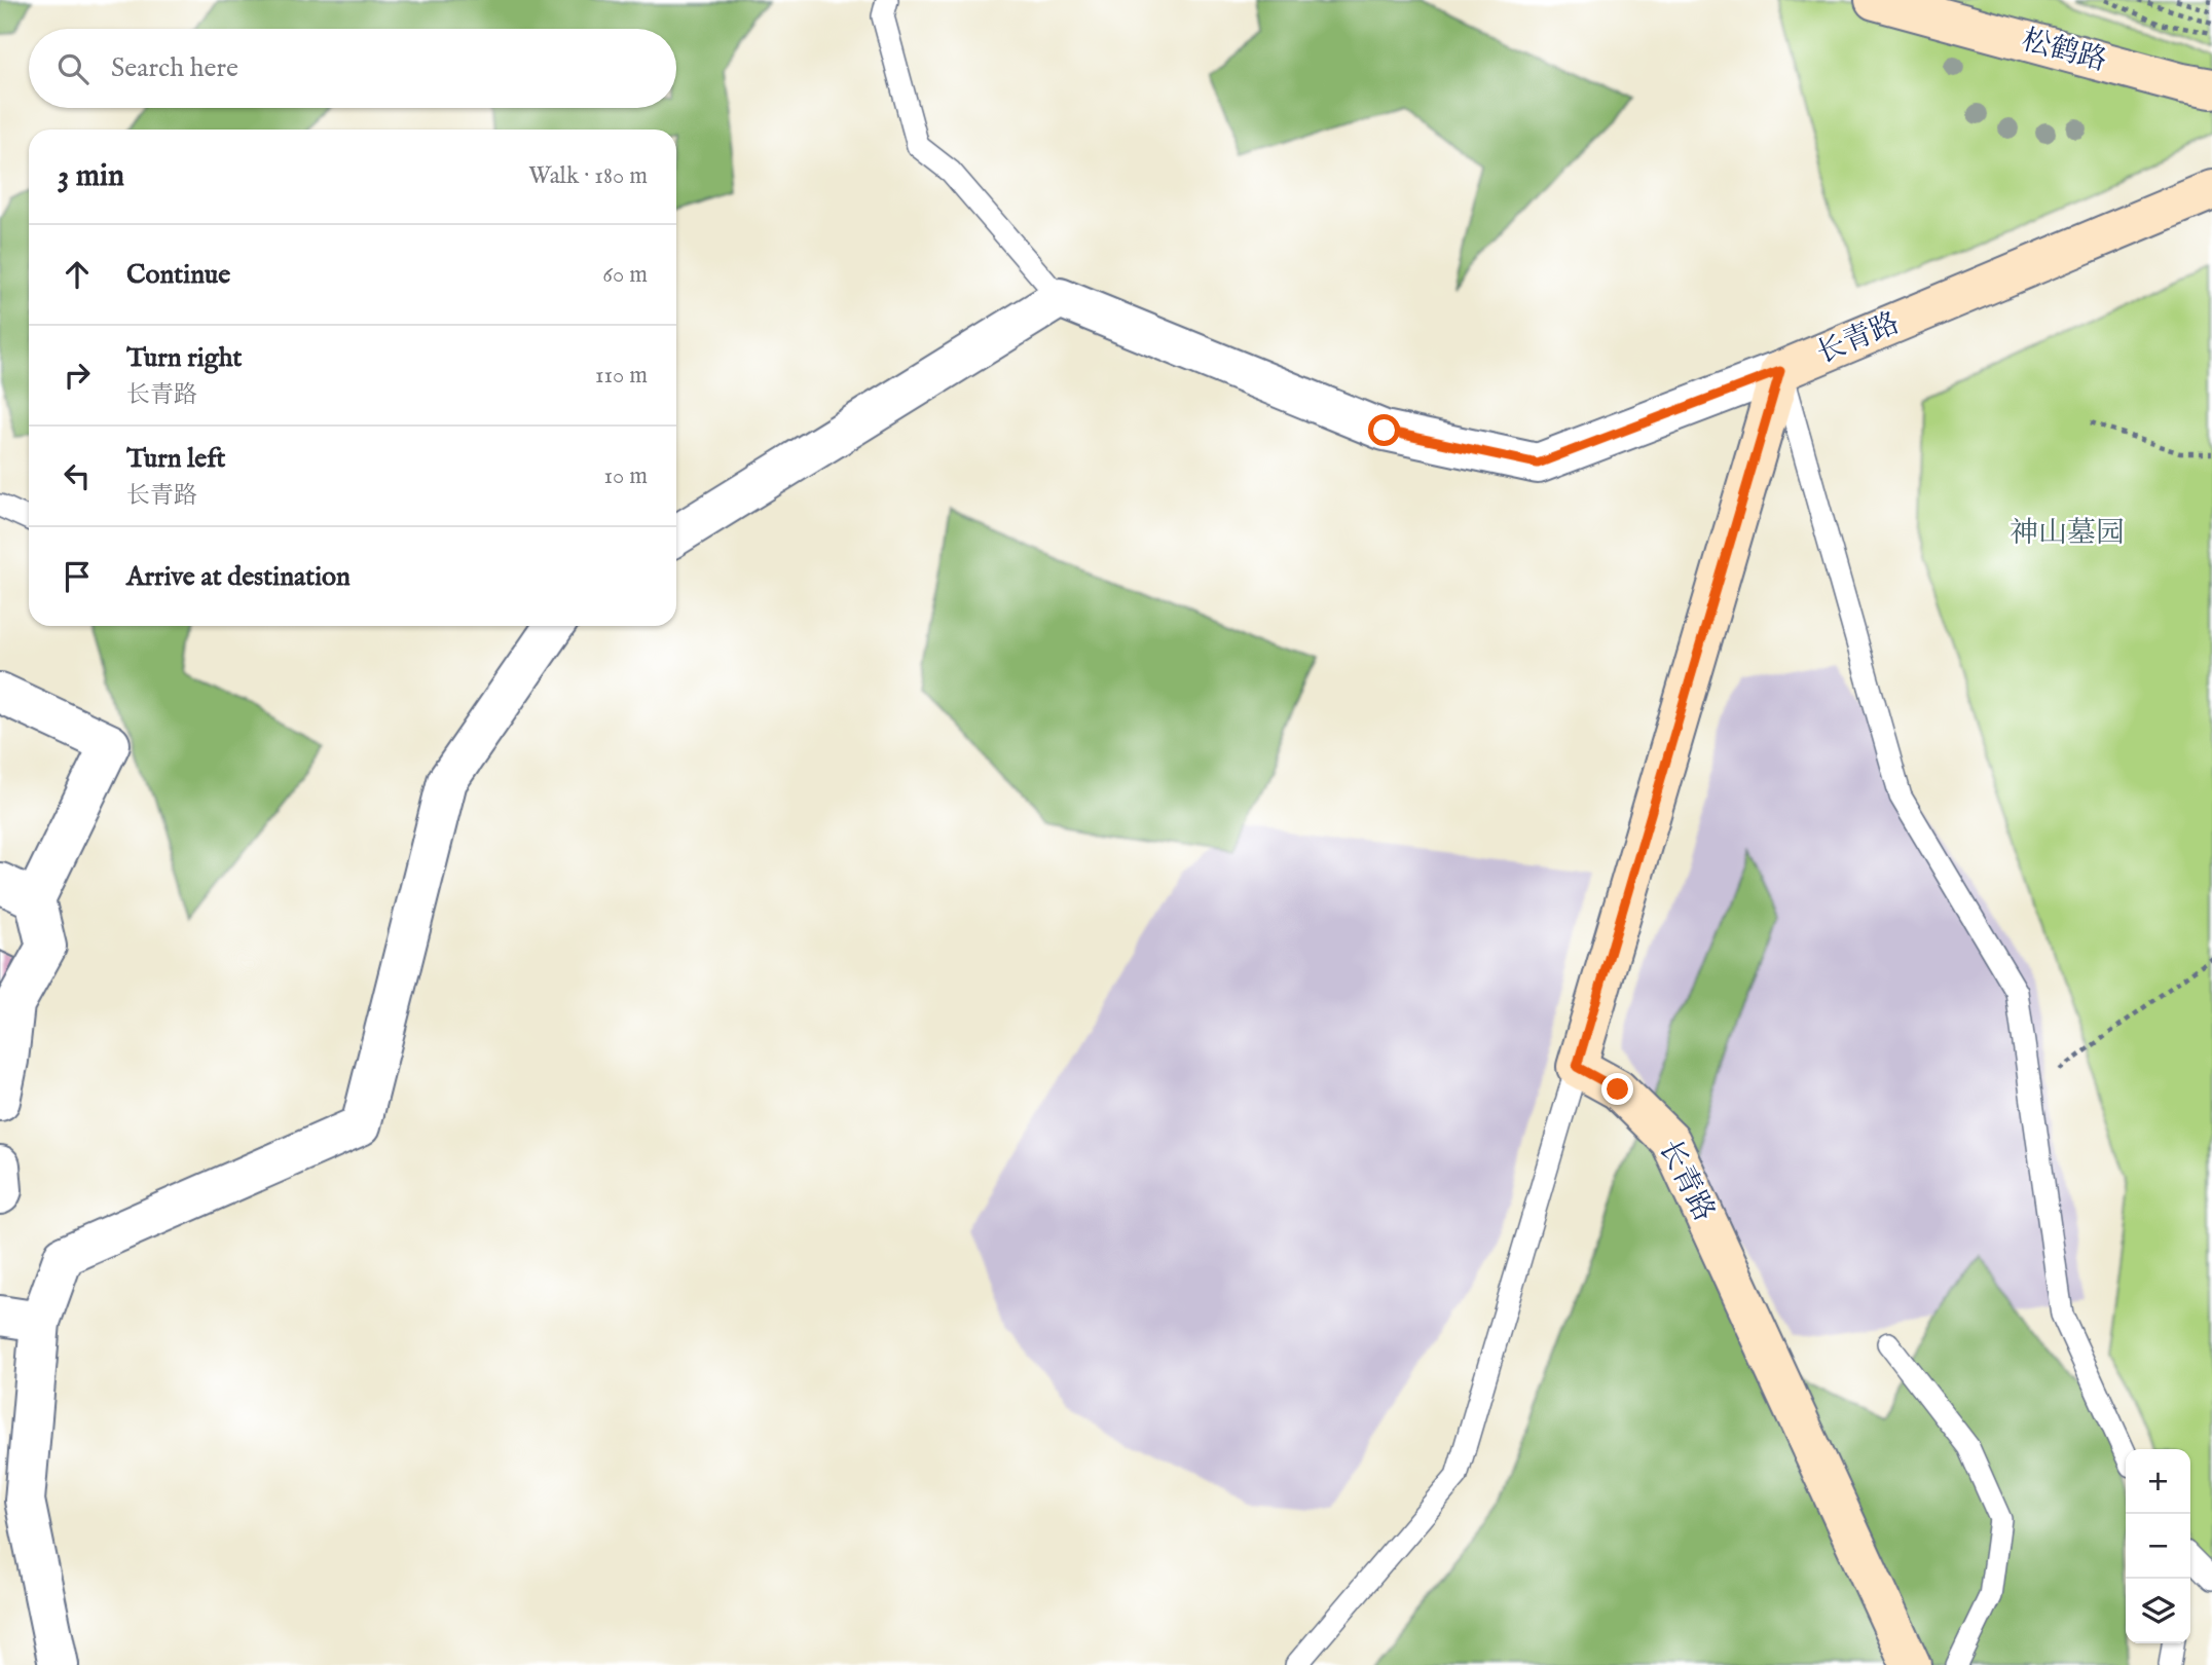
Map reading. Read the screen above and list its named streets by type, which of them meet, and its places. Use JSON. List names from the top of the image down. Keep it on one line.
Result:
{"streets":{"street":["松鹤路","长青路"]},"parks":["神山墓园"],"page":{"search":"Search here","heading":["3 min","Walk · 180 m"],"list":[["Continue","60 m"],["Turn right","长青路","110 m"],["Turn left","长青路","10 m"],"Arrive at destination"],"map_buttons":["+","−"]}}
